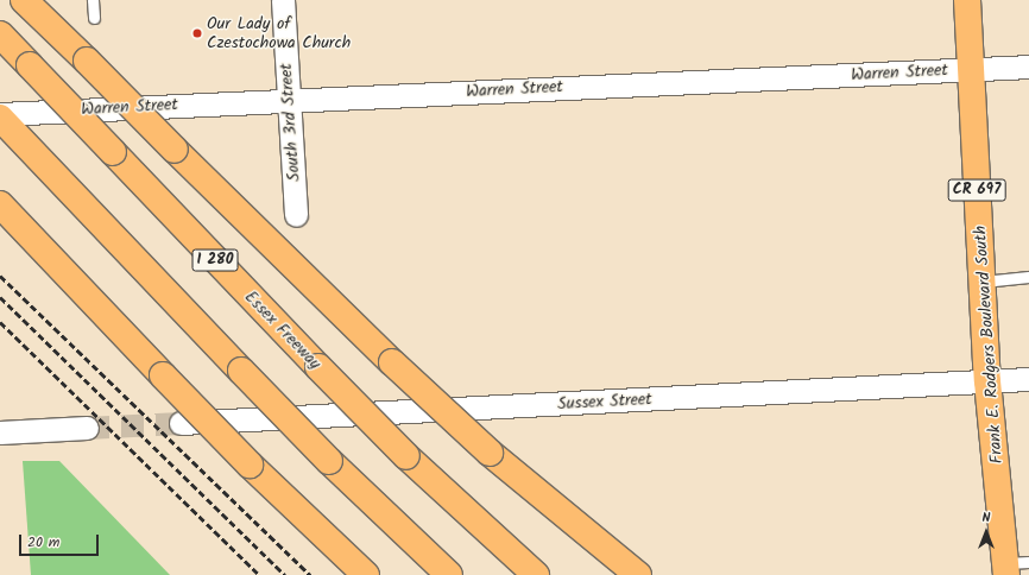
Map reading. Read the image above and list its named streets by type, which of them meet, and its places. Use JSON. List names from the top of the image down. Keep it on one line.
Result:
{"streets":{"main road":["CR 697","I 280","Essex Freeway","Frank E. Rodgers Boulevard South"],"street":["Warren Street","South 3rd Street","Sussex Street"]},"crossings":[["Warren Street","South 3rd Street"],["Warren Street","Frank E. Rodgers Boulevard South"],["Frank E. Rodgers Boulevard South","Sussex Street"]],"places":["Our Lady of Czestochowa Church"],"scale_bar":"20 m","north":"top"}
